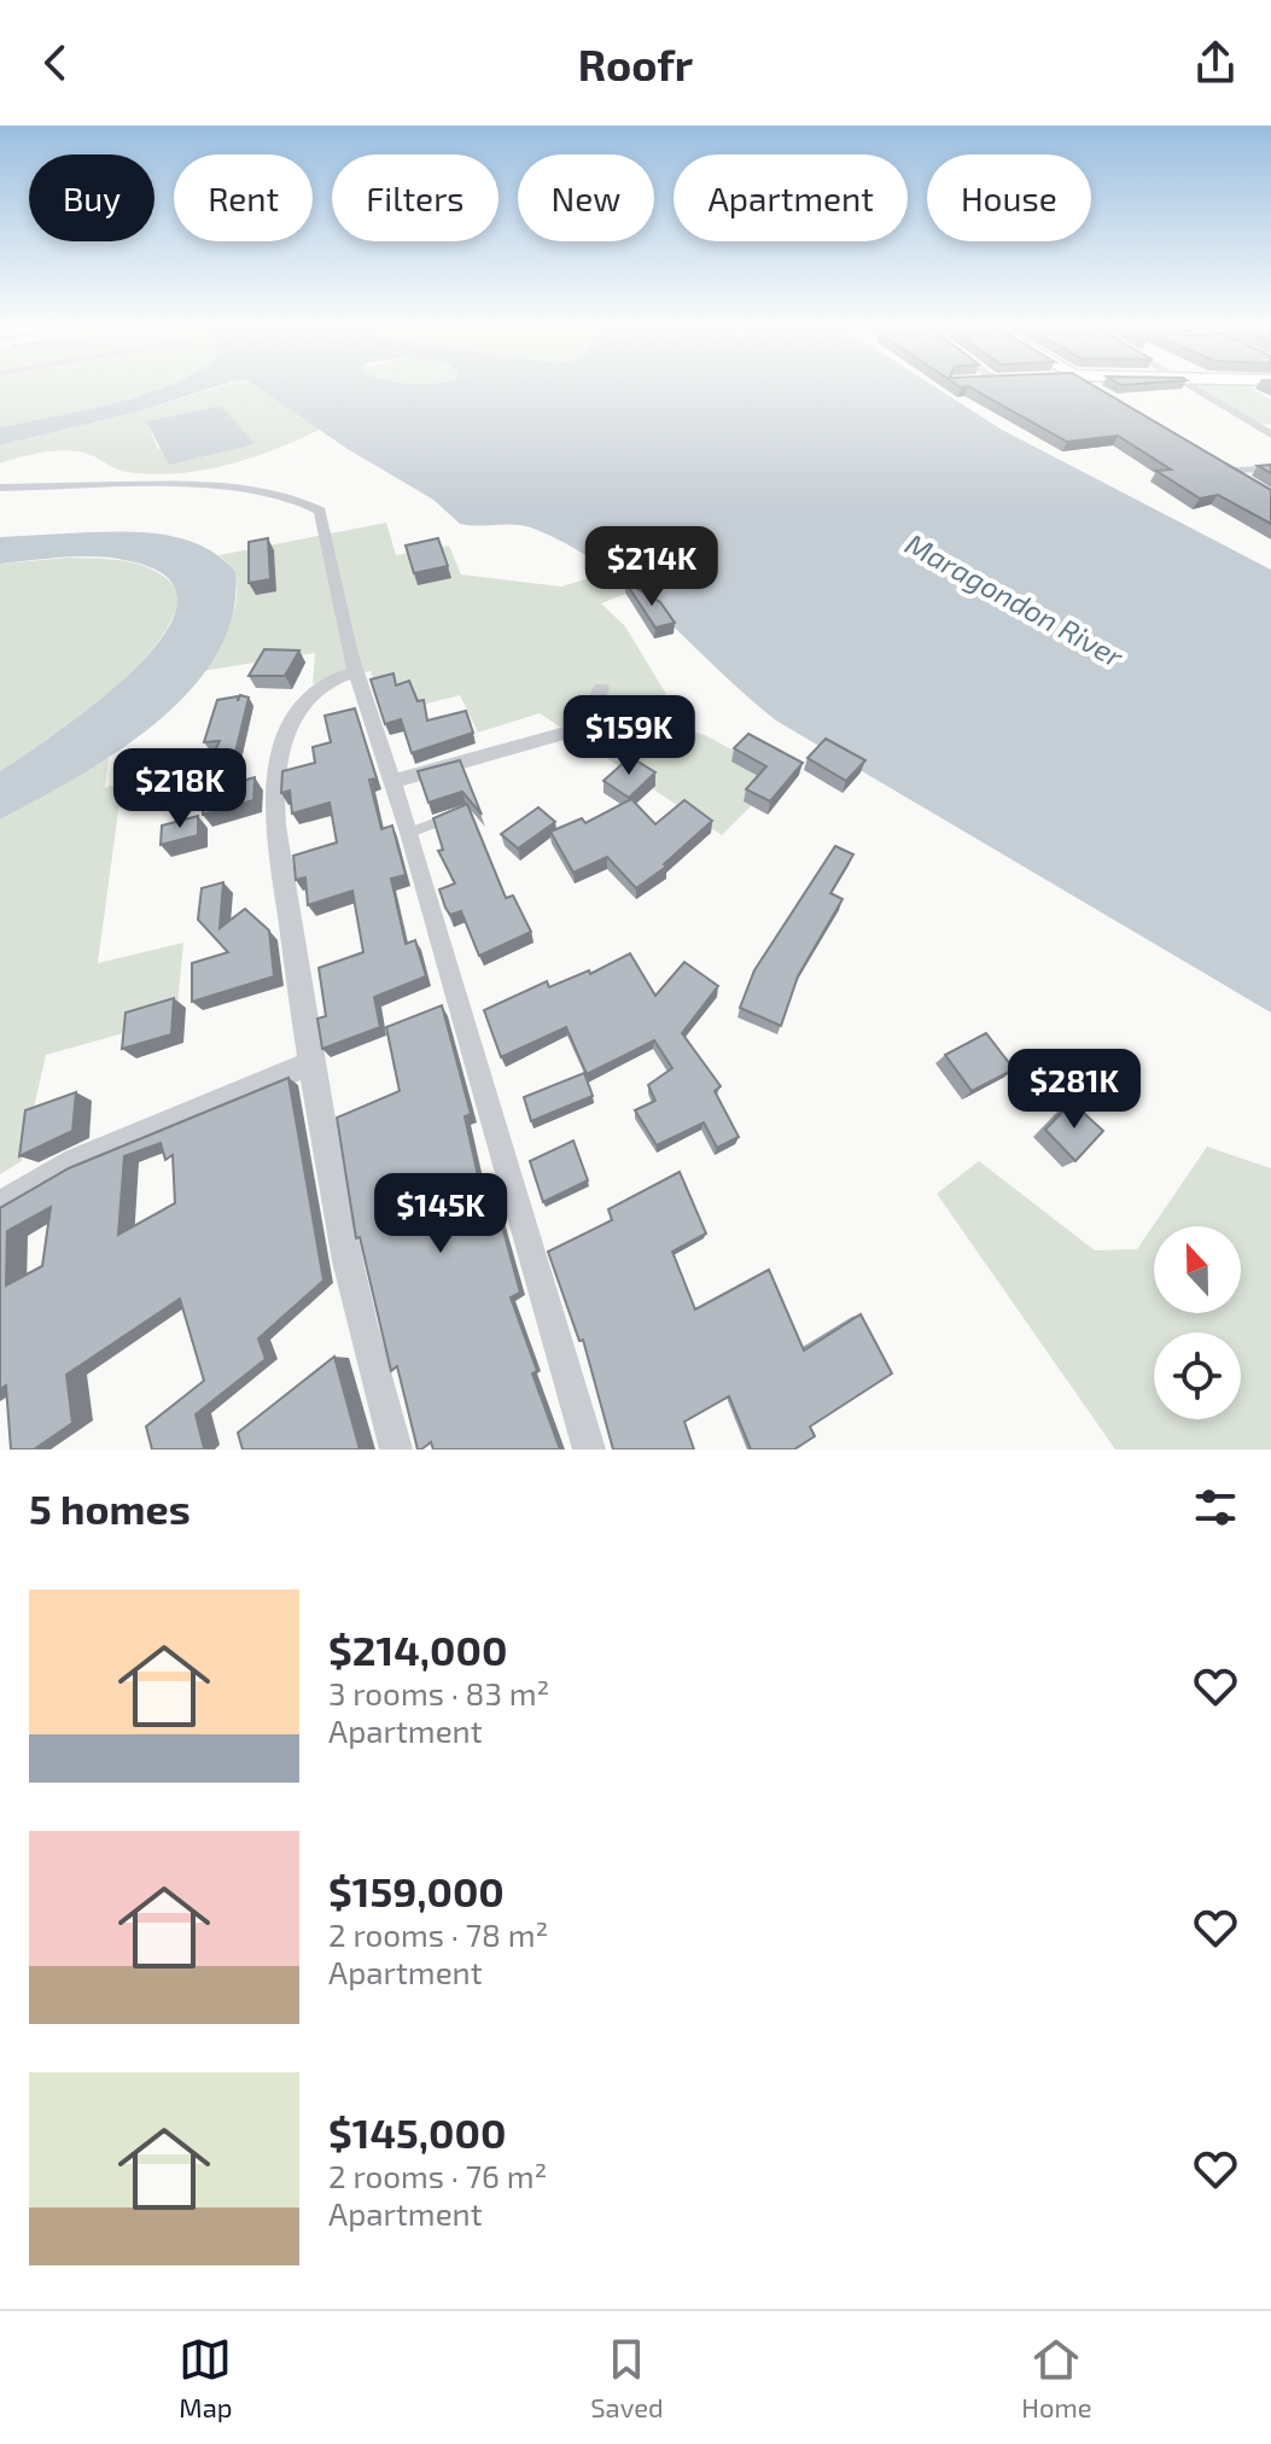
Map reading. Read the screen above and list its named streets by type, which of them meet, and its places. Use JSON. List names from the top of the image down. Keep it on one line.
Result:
{"water":["Maragondon River"],"north":"top","page":{"header":"Roofr","chip":["Buy","Rent","Filters","New","Apartment","House"],"price":["$214K","$159K","$218K","$281K","$145K"],"heading":"5 homes","list":[{"name":"$214,000","note":"3 rooms · 83 m² · Apartment"},{"name":"$159,000","note":"2 rooms · 78 m² · Apartment"},{"name":"$145,000","note":"2 rooms · 76 m² · Apartment"}],"tabs":["Map","Saved","Home"]}}
